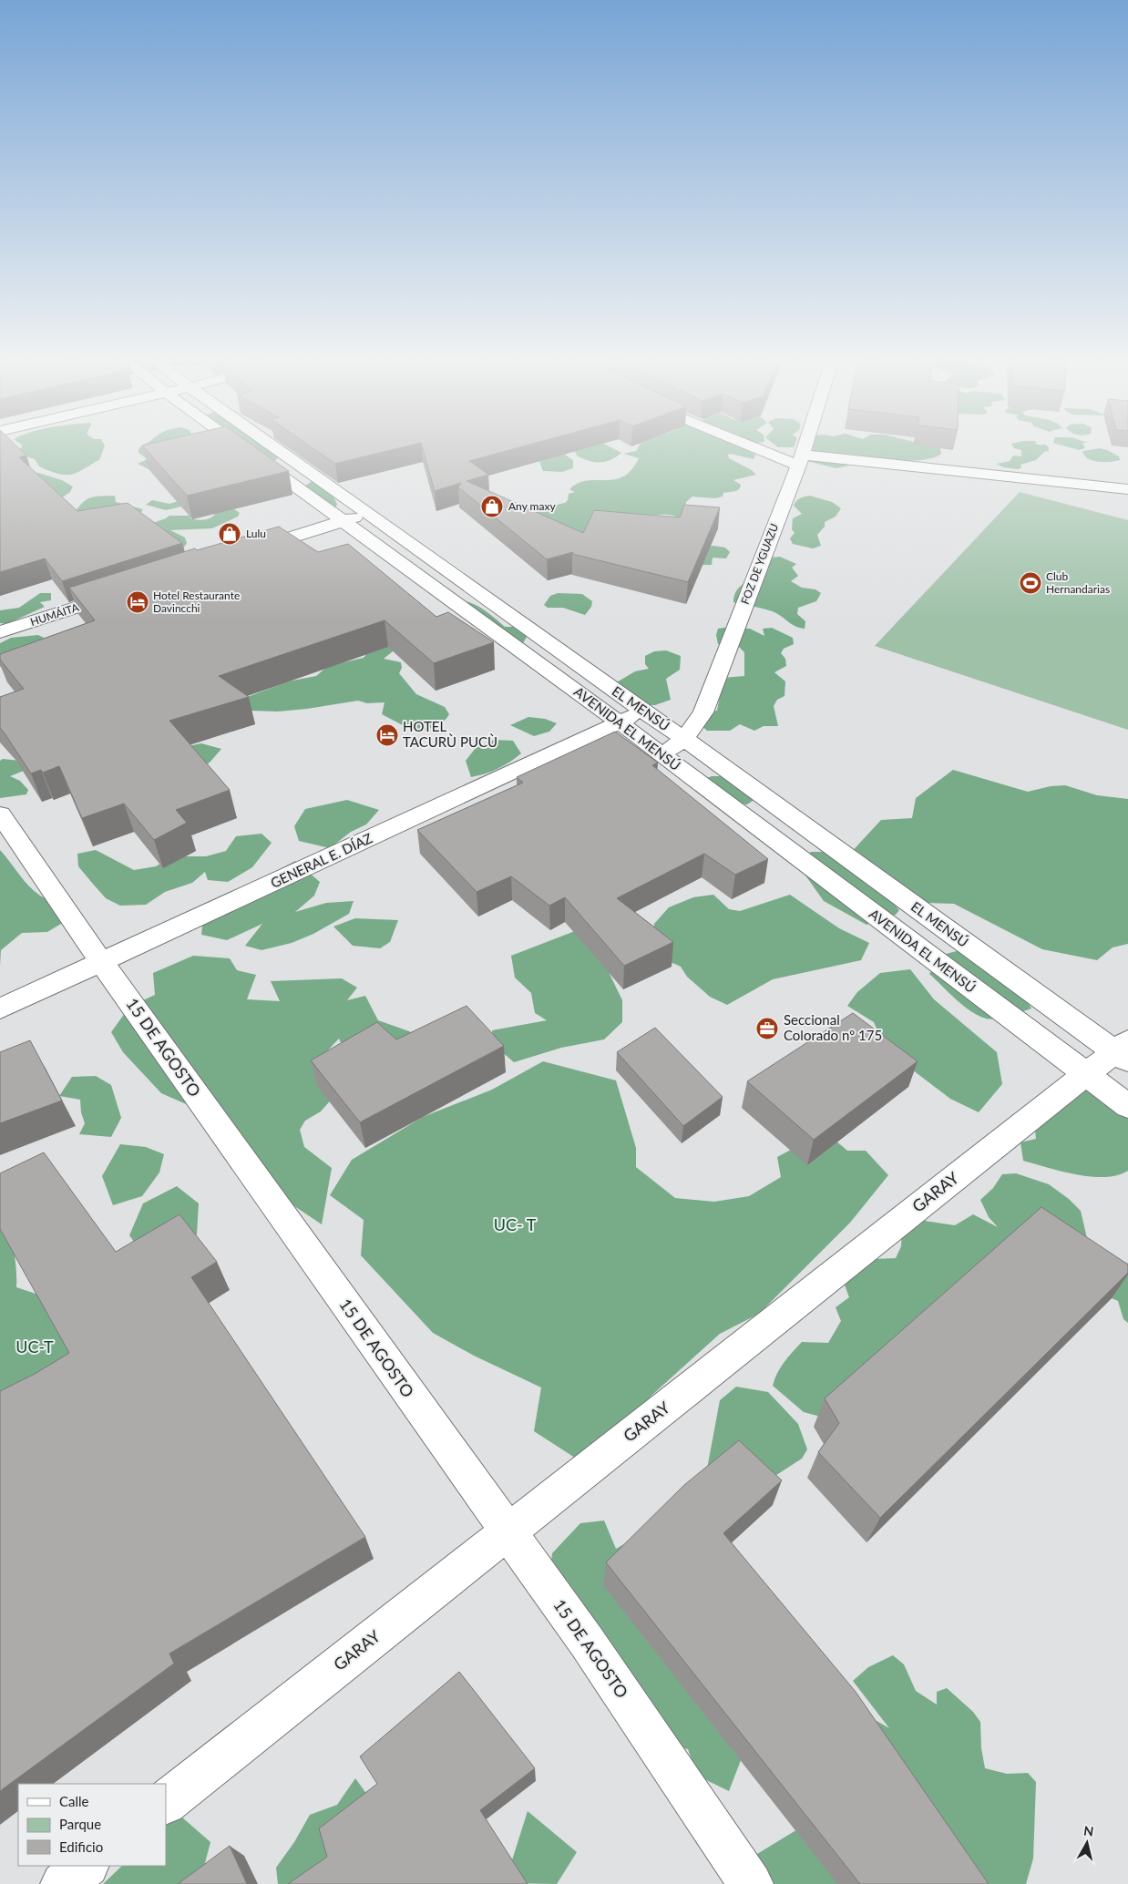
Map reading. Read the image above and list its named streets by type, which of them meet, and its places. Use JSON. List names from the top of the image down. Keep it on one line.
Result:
{"streets":{"street":["FOZ DE YGUAZU","HUMÁITA","EL MENSÚ","AVENIDA EL MENSÚ","GENERAL E. DÍAZ","15 DE AGOSTO","GARAY"]},"crossings":[["FOZ DE YGUAZU","EL MENSÚ"],["FOZ DE YGUAZU","AVENIDA EL MENSÚ"],["EL MENSÚ","GENERAL E. DÍAZ"],["EL MENSÚ","GARAY"],["AVENIDA EL MENSÚ","GENERAL E. DÍAZ"],["AVENIDA EL MENSÚ","GARAY"],["GENERAL E. DÍAZ","15 DE AGOSTO"],["15 DE AGOSTO","GARAY"]],"parks":["UC- T","UC-T"],"places":{"shop":["Any maxy","Lulu"],"sports":["Club Hernandarias"],"hotel":["Hotel Restaurante Davincchi","HOTEL TACURÙ PUCÙ"],"office":["Seccional Colorado nº 175"]},"legend":["Calle","Parque","Edificio"],"north":"top"}
